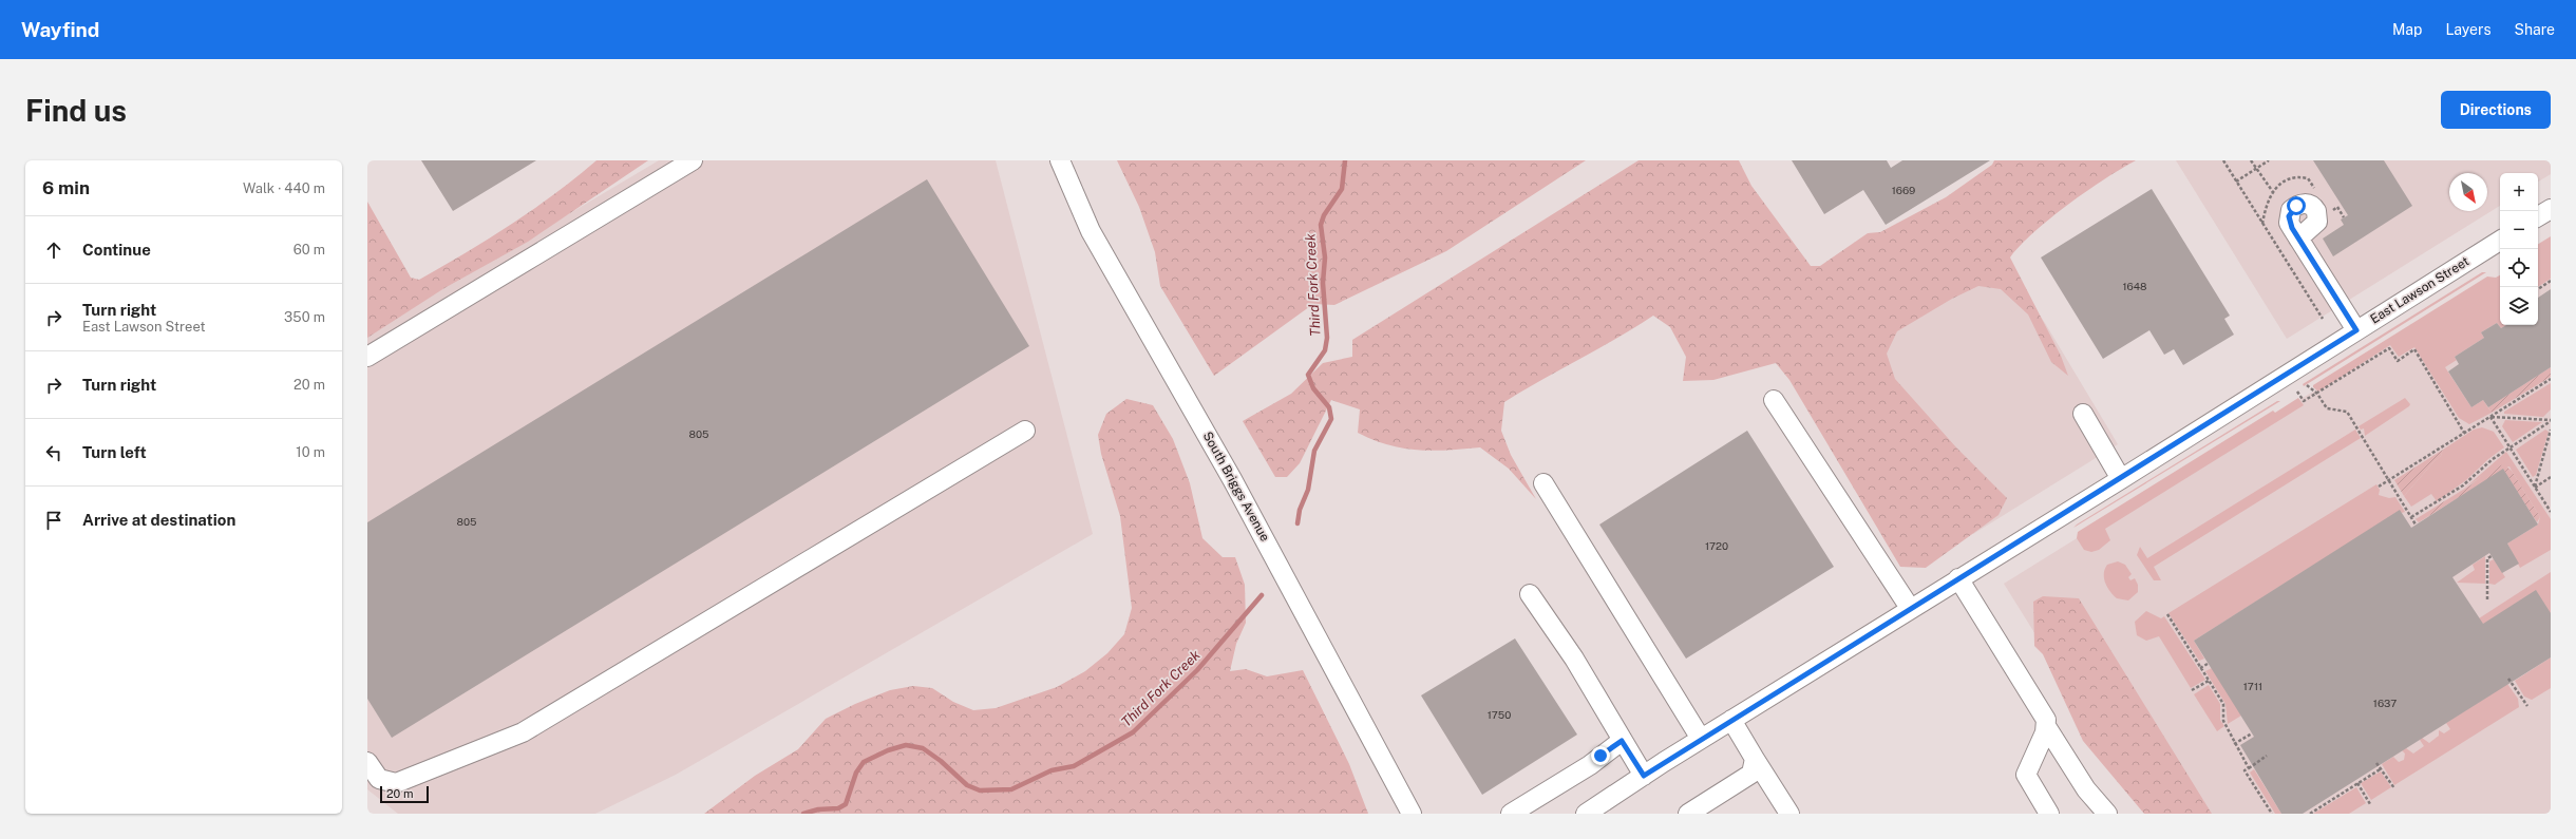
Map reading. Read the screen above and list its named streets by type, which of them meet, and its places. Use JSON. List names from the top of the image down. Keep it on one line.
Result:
{"streets":{"street":["East Lawson Street","South Briggs Avenue"]},"water":["Third Fork Creek"],"house_numbers":["1669","1648","805","805","1720","1711","1637","1750"],"scale_bar":"20 m","north":"bottom right","page":{"header":"Wayfind","nav":["Map","Layers","Share"],"buttons":"Directions","title":"Find us","heading":["6 min","Walk · 440 m"],"map_buttons":["+","−"],"list":[["Continue","60 m"],["Turn right","East Lawson Street","350 m"],["Turn right","20 m"],["Turn left","10 m"],"Arrive at destination"],"scale":"20 m"}}
